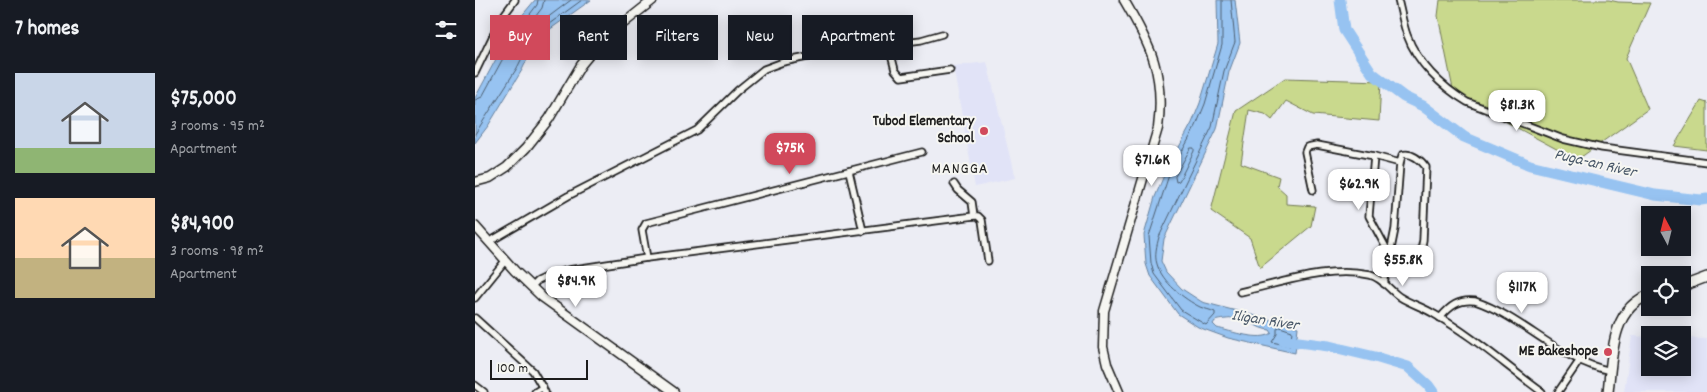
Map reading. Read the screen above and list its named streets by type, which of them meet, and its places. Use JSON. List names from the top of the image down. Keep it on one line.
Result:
{"districts":["MANGGA"],"water":["Puga-an River","Iligan River"],"places":["Tubod Elementary School","ME Bakeshope"],"scale_bar":"100 m","north":"top","page":{"heading":"7 homes","chip":["Buy","Rent","Filters","New","Apartment"],"list":[{"name":"$75,000","note":"3 rooms · 95 m² · Apartment"},{"name":"$84,900","note":"3 rooms · 98 m² · Apartment"}],"price":["$81.3K","$75K","$71.6K","$62.9K","$55.8K","$84.9K","$117K"],"scale":"100 m"}}
